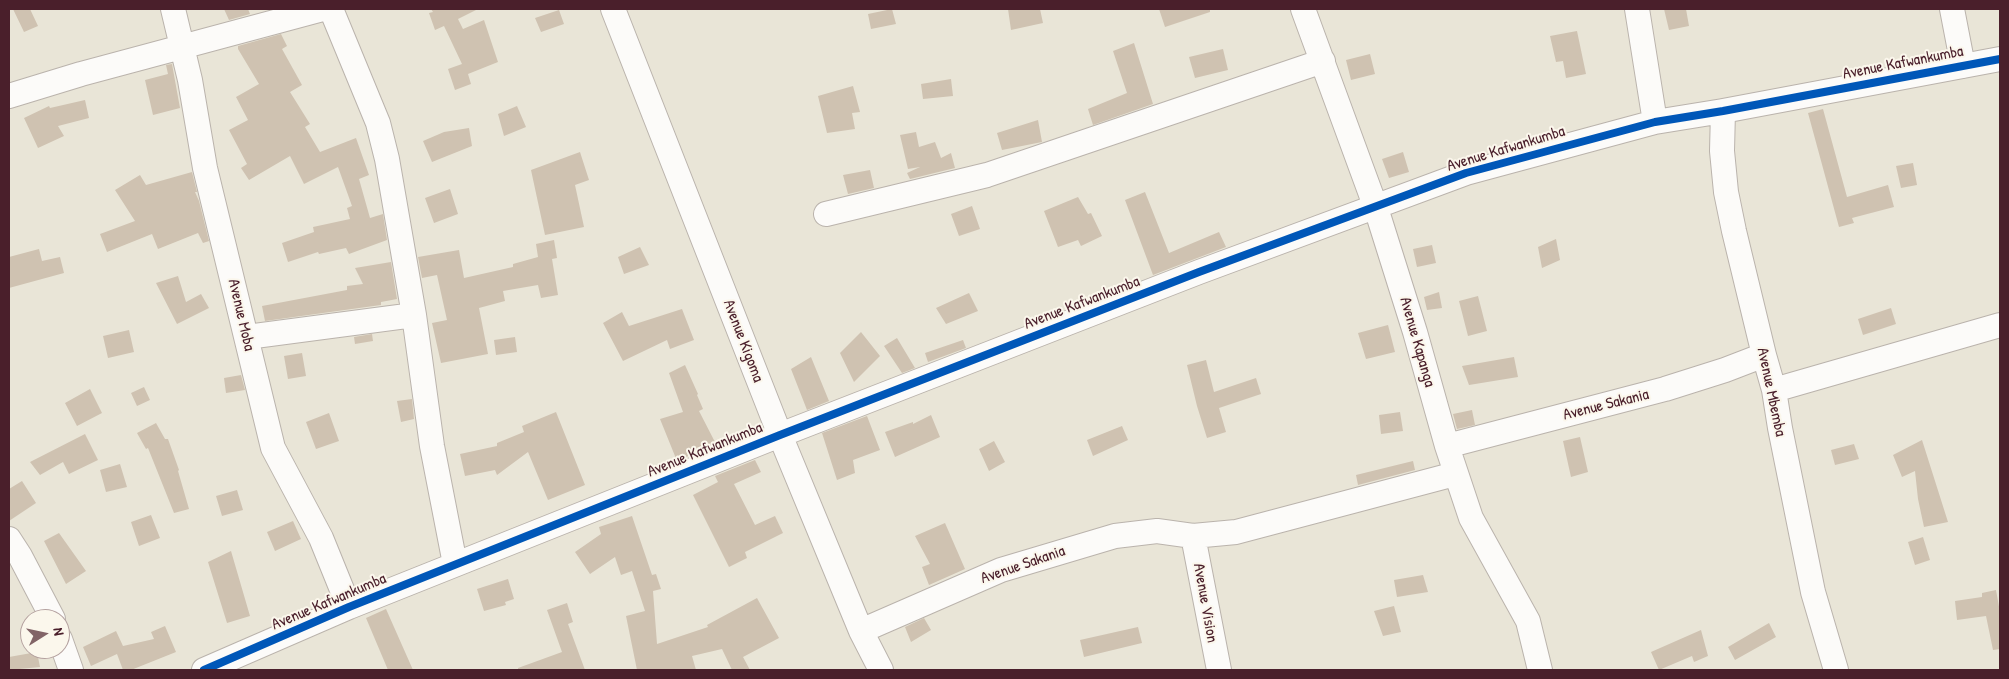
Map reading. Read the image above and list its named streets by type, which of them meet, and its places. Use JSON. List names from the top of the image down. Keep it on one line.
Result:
{"streets":{"street":["Avenue Kafwankumba","Avenue Moba","Avenue Kigoma","Avenue Kapanga","Avenue Mbemba","Avenue Sakania","Avenue Vision"]},"crossings":[["Avenue Kafwankumba","Avenue Moba"],["Avenue Kafwankumba","Avenue Kigoma"],["Avenue Kafwankumba","Avenue Kapanga"],["Avenue Kafwankumba","Avenue Mbemba"],["Avenue Kigoma","Avenue Sakania"],["Avenue Kapanga","Avenue Sakania"],["Avenue Mbemba","Avenue Sakania"],["Avenue Sakania","Avenue Vision"]],"north":"right"}
